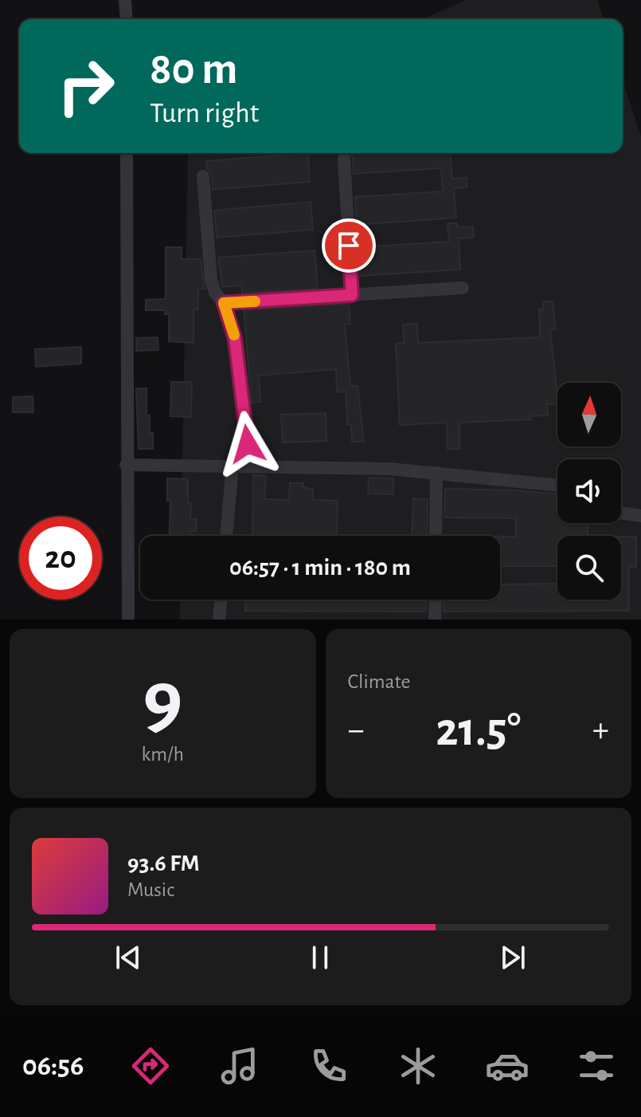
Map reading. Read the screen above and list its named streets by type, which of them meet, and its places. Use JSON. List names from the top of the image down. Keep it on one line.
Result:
{"north":"top","page":{"turn":["80 m","Turn right"],"limit":"20","trip":"06:57 · 1 min · 180 m","tile":[["9","km/h"],"Climate"],"heat":["−","21.5°","+"],"song":["93.6 FM","Music"],"tabs":"06:56"}}
